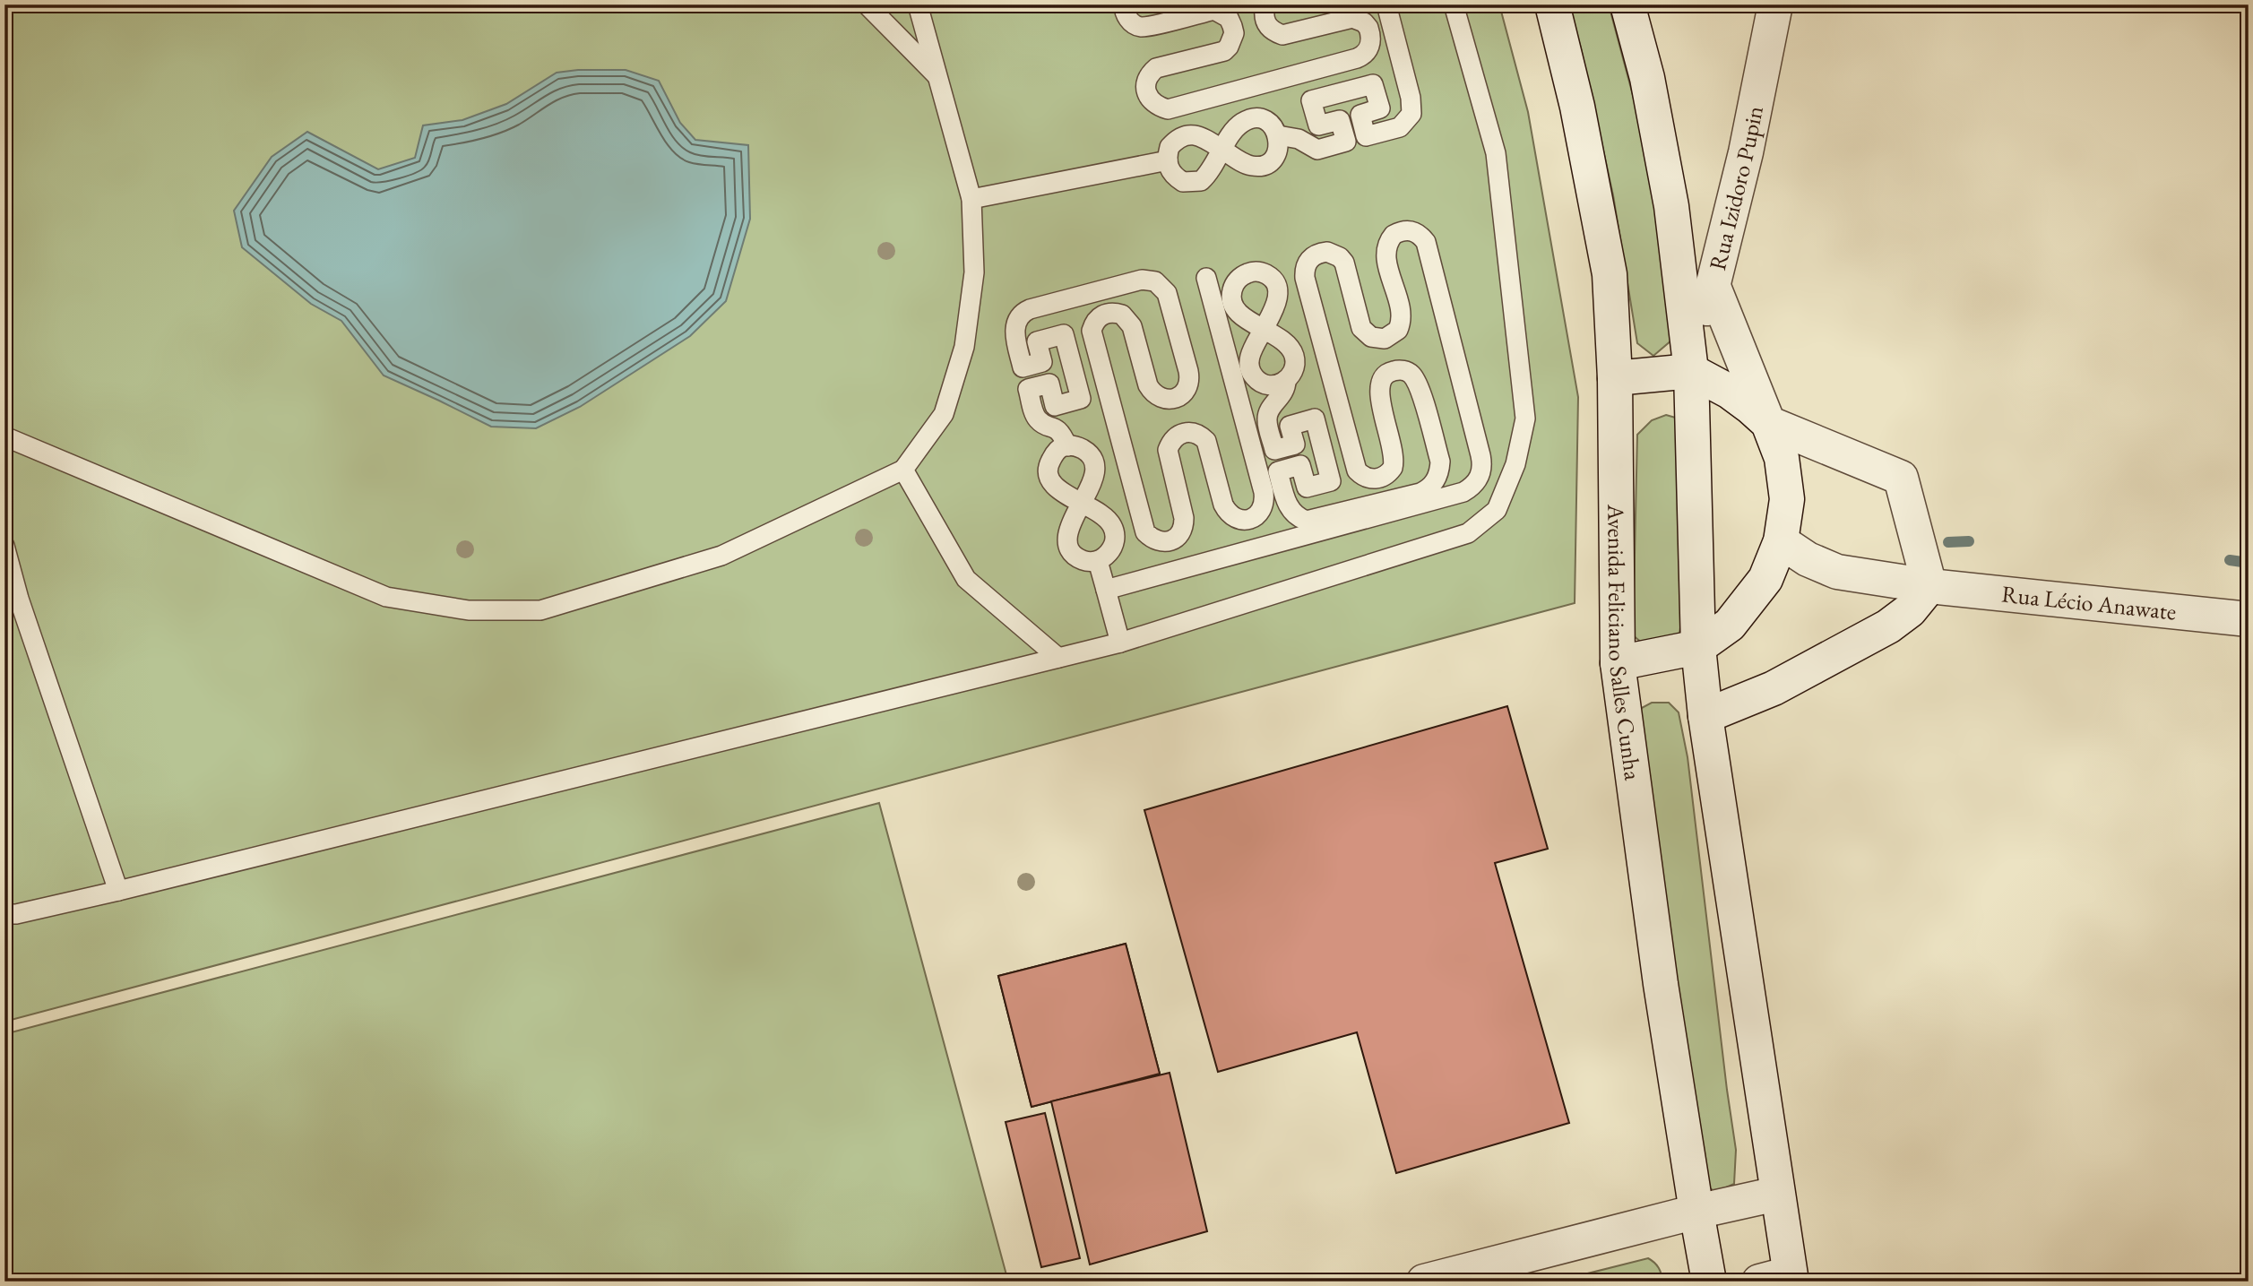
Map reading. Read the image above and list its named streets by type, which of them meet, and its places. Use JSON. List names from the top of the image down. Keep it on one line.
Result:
{"streets":{"main road":["Rua Izidoro Pupin","Rua Lécio Anawate","Avenida Feliciano Salles Cunha"]}}
